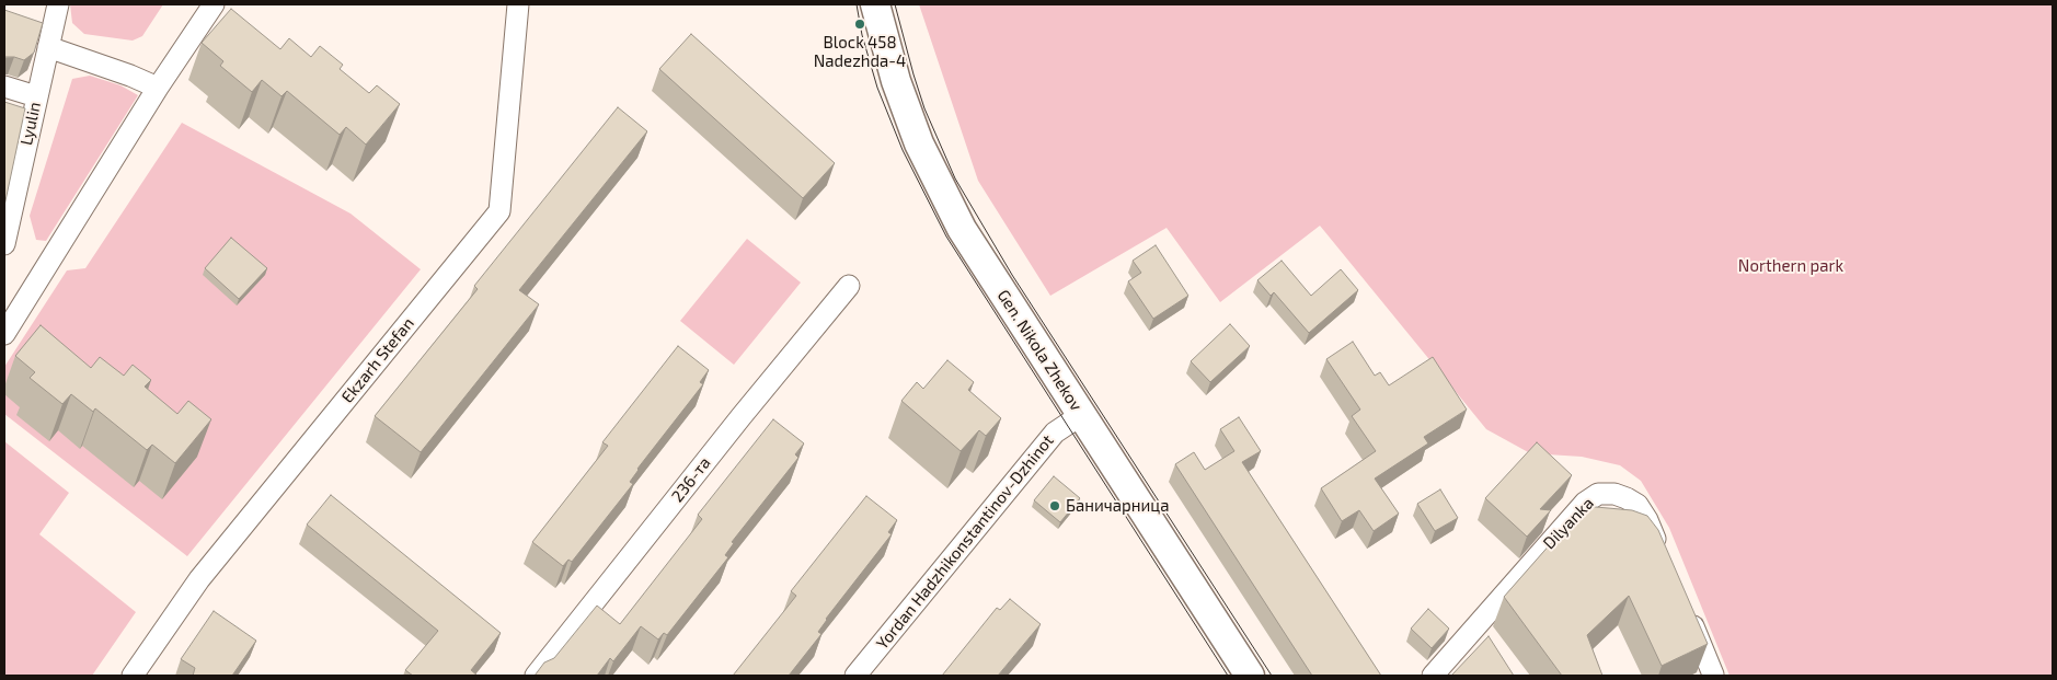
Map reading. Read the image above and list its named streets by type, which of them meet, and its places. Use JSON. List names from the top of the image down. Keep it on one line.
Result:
{"streets":{"street":["Lyulin","Gen. Nikola Zhekov","Ekzarh Stefan","236-та","Dilyanka","Yordan Hadzhikonstantinov-Dzhinot"]},"crossings":[["Gen. Nikola Zhekov","Yordan Hadzhikonstantinov-Dzhinot"]],"parks":["Northern park"],"places":["Block 458 Nadezhda-4","Баничарница"]}
